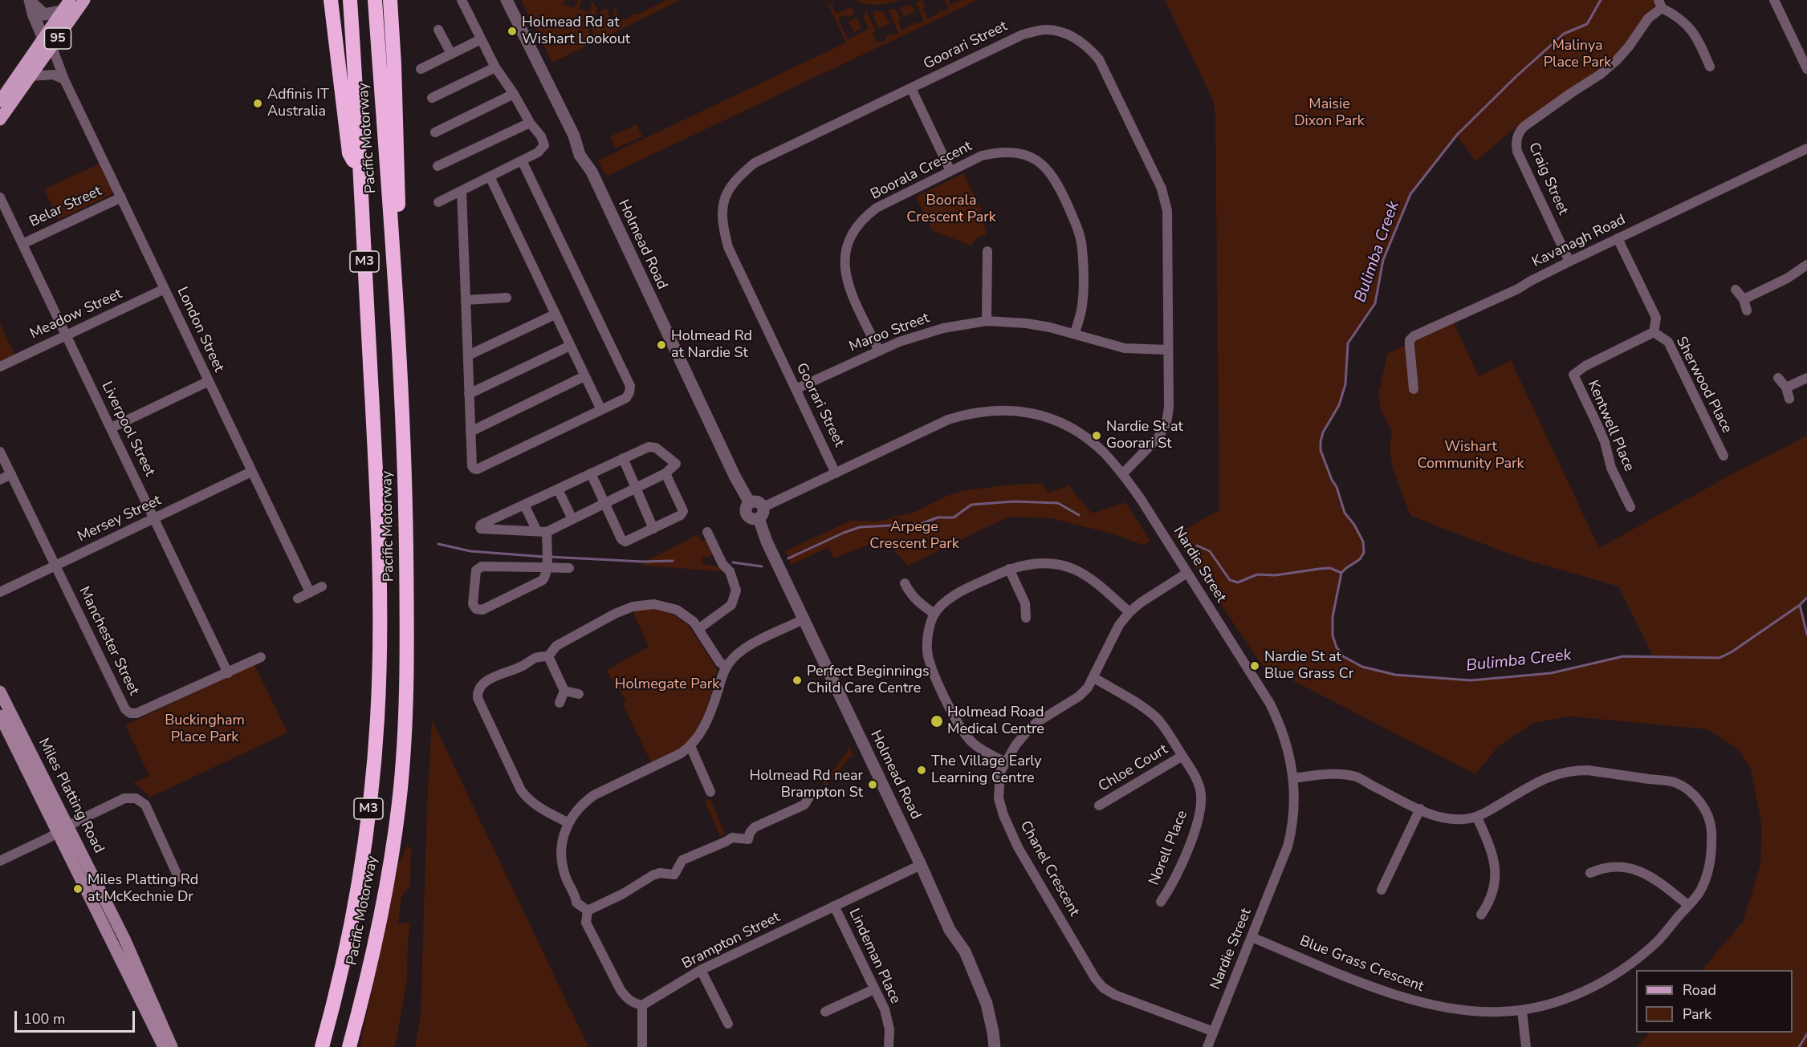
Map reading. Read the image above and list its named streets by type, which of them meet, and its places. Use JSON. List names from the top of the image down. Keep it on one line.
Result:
{"streets":{"highway":["Pacific Motorway","M3"],"main road":["95","Miles Platting Road"],"street":["Goorari Street","Boorala Crescent","Craig Street","Belar Street","Kavanagh Road","Holmead Road","Meadow Street","London Street","Maroo Street","Sherwood Place","Kentwell Place","Liverpool Street","Mersey Street","Nardie Street","Manchester Street","Chloe Court","Norell Place","Chanel Crescent","Brampton Street","Lindeman Place","Blue Grass Crescent"]},"crossings":[["95","London Street"],["Goorari Street","Maroo Street"],["Goorari Street","Nardie Street"],["Boorala Crescent","Maroo Street"],["Craig Street","Kavanagh Road"],["Belar Street","London Street"],["Belar Street","Liverpool Street"],["Holmead Road","Nardie Street"],["Holmead Road","Brampton Street"],["Meadow Street","London Street"],["Meadow Street","Liverpool Street"],["London Street","Mersey Street"],["Sherwood Place","Kentwell Place"],["Liverpool Street","Mersey Street"],["Liverpool Street","Manchester Street"],["Mersey Street","Manchester Street"],["Nardie Street","Chanel Crescent"],["Nardie Street","Blue Grass Crescent"],["Chloe Court","Norell Place"],["Norell Place","Chanel Crescent"],["Brampton Street","Lindeman Place"]],"water":["Bulimba Creek"],"parks":["Malinya Place Park","Maisie Dixon Park","Boorala Crescent Park","Wishart Community Park","Arpege Crescent Park","Holmegate Park","Buckingham Place Park"],"places":["Holmead Rd at Wishart Lookout","Adfinis IT Australia","Holmead Rd at Nardie St","Nardie St at Goorari St","Nardie St at Blue Grass Cr","Perfect Beginnings Child Care Centre","Holmead Road Medical Centre","The Village Early Learning Centre","Holmead Rd near Brampton St","Miles Platting Rd at McKechnie Dr"],"legend":["Road","Park"],"scale_bar":"100 m"}
